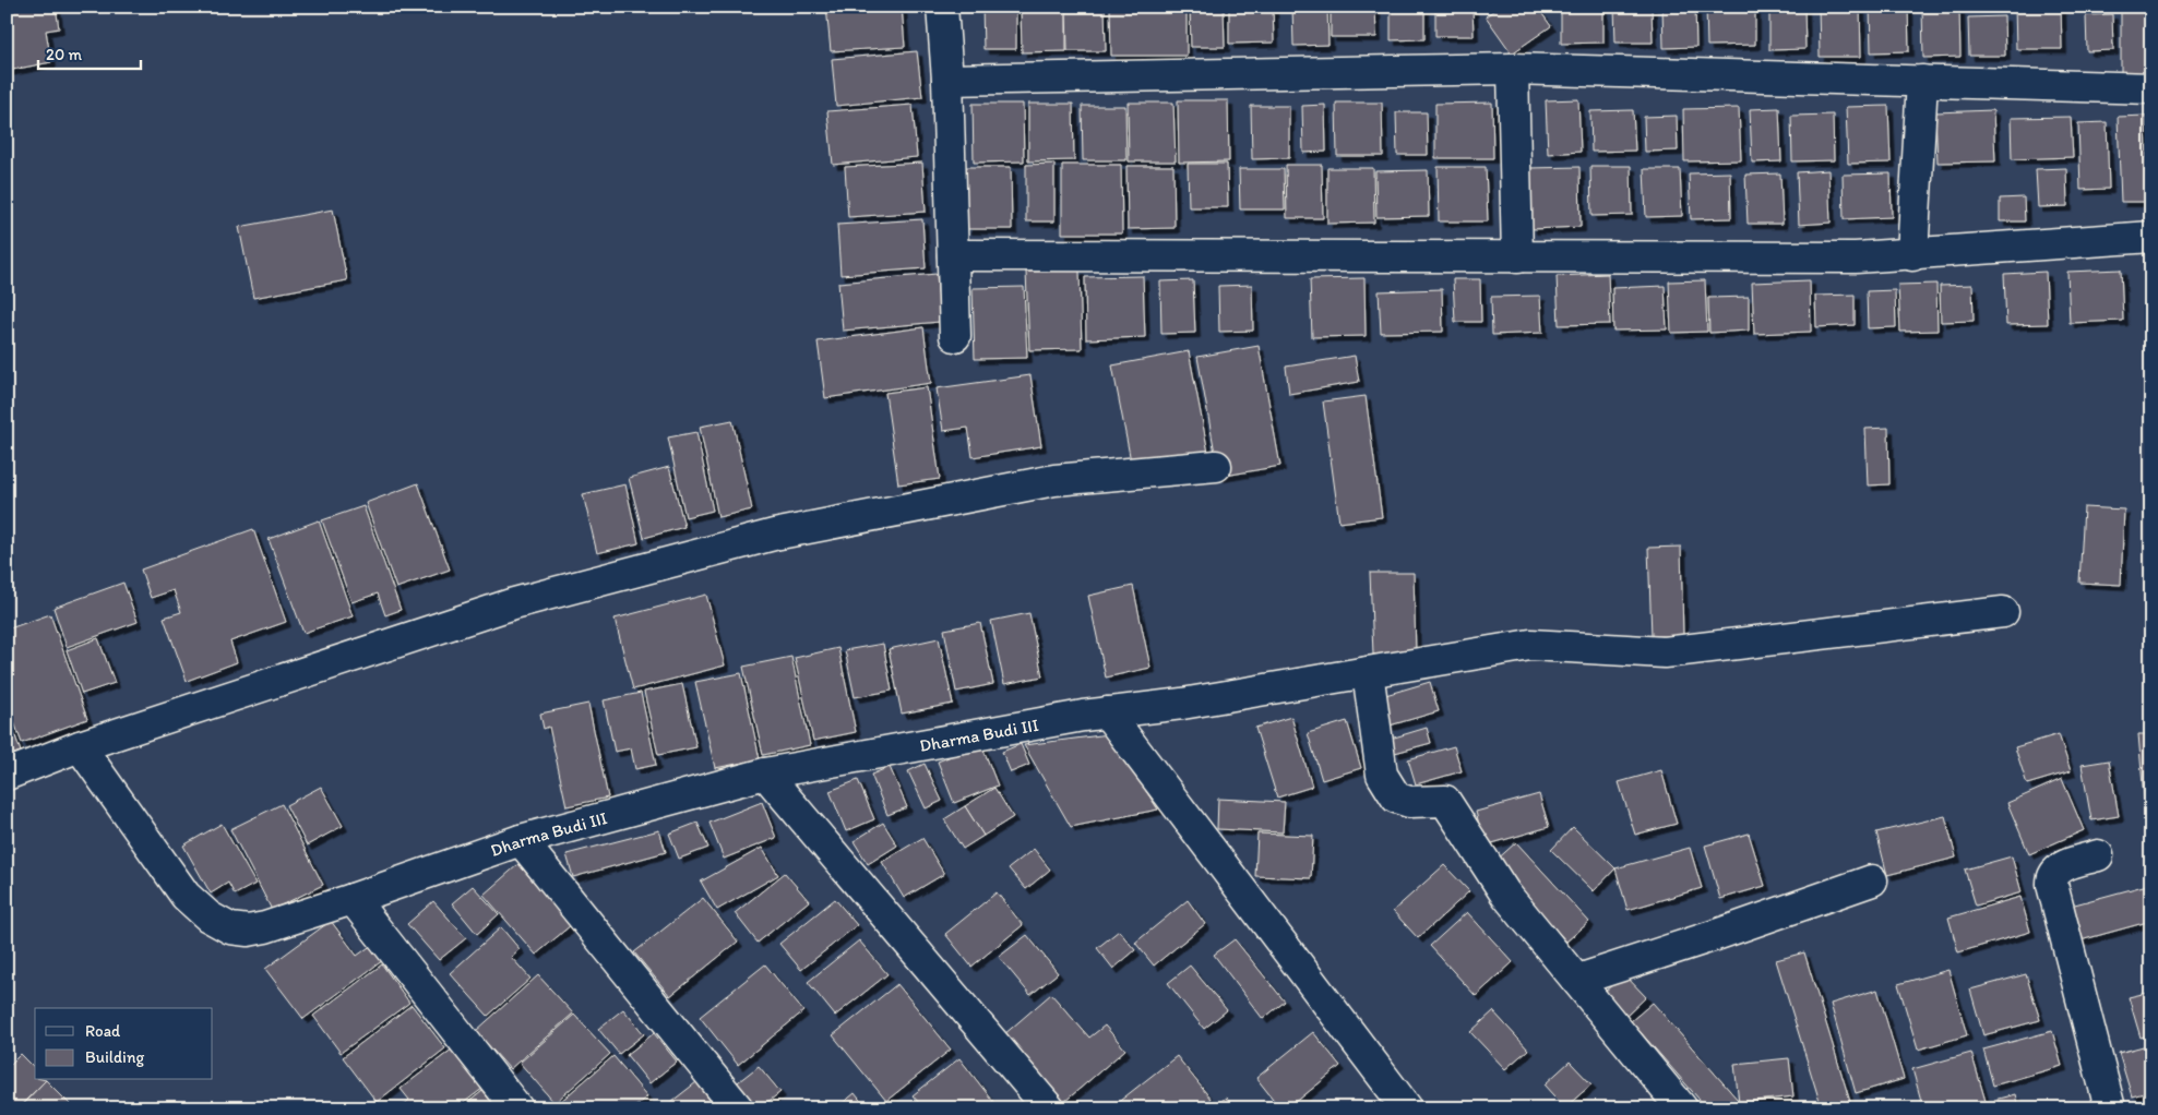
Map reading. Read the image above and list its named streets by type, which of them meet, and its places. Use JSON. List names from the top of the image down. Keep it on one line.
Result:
{"streets":{"street":["Dharma Budi III"]},"legend":["Road","Building"],"scale_bar":"20 m"}
